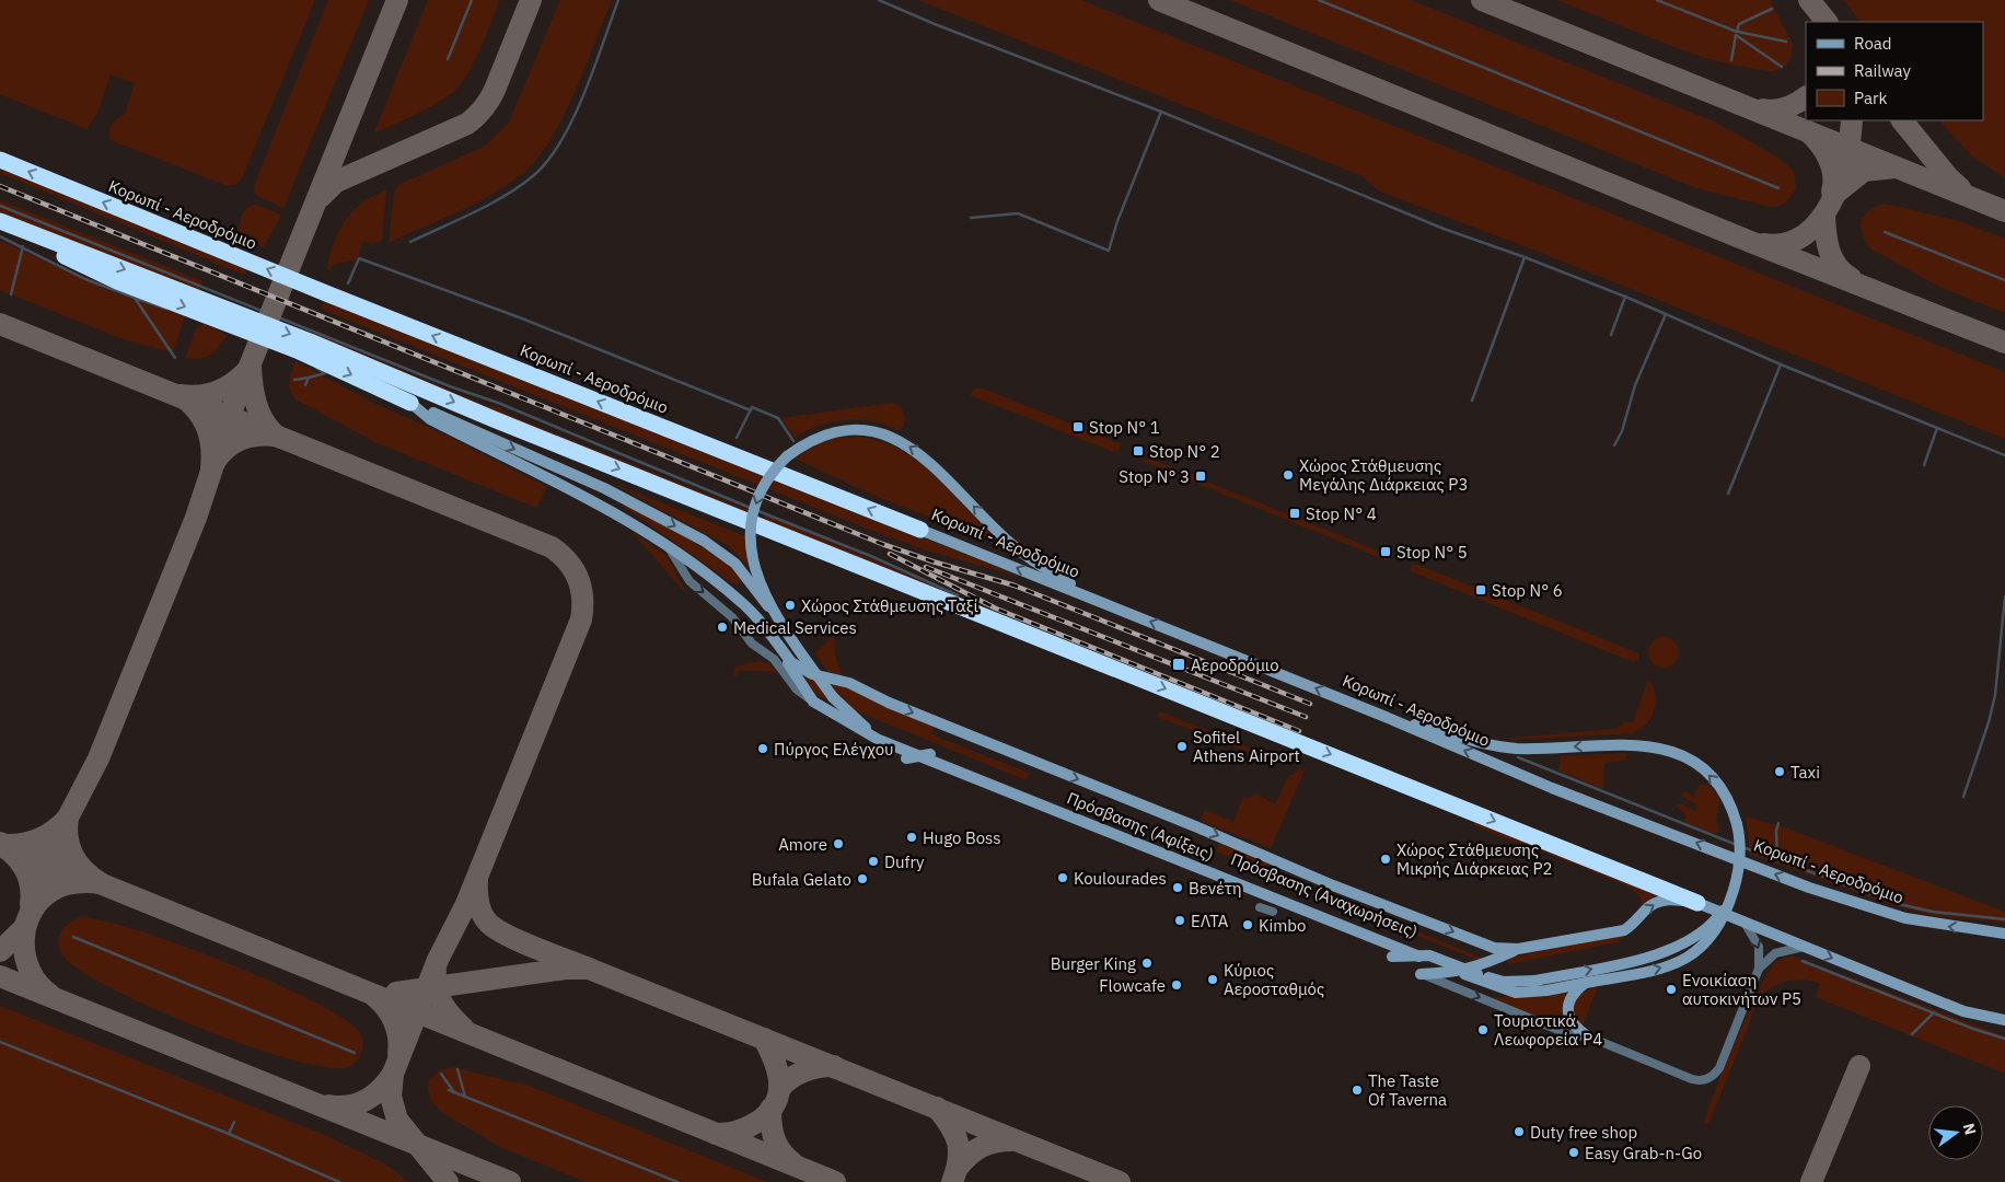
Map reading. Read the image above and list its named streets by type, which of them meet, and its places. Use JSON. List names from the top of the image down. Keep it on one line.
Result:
{"streets":{"highway":["Κορωπί - Αεροδρόμιο"],"street":["Πρόσβασης (Αφίξεις)","Πρόσβασης (Αναχωρήσεις)"]},"places":{"transit":["Stop N° 1","Stop N° 2","Stop N° 3","Stop N° 4","Stop N° 5","Stop N° 6","Αεροδρόμιο"],"other":["Χώρος Στάθμευσης Μεγάλης Διάρκειας P3","Χώρος Στάθμευσης Ταξί","Medical Services","Sofitel Athens Airport","Πύργος Ελέγχου","Taxi","Hugo Boss","Amore","Χώρος Στάθμευσης Μικρής Διάρκειας P2","Dufry","Koulourades","Bufala Gelato","Βενέτη","ΕΛΤΑ","Kimbo","Burger King","Κύριος Αεροσταθμός","Flowcafe","Ενοικίαση αυτοκινήτων P5","Τουριστικά Λεωφορεία P4","The Taste Of Taverna","Duty free shop","Easy Grab-n-Go"]},"legend":["Road","Railway","Park"],"north":"right"}
